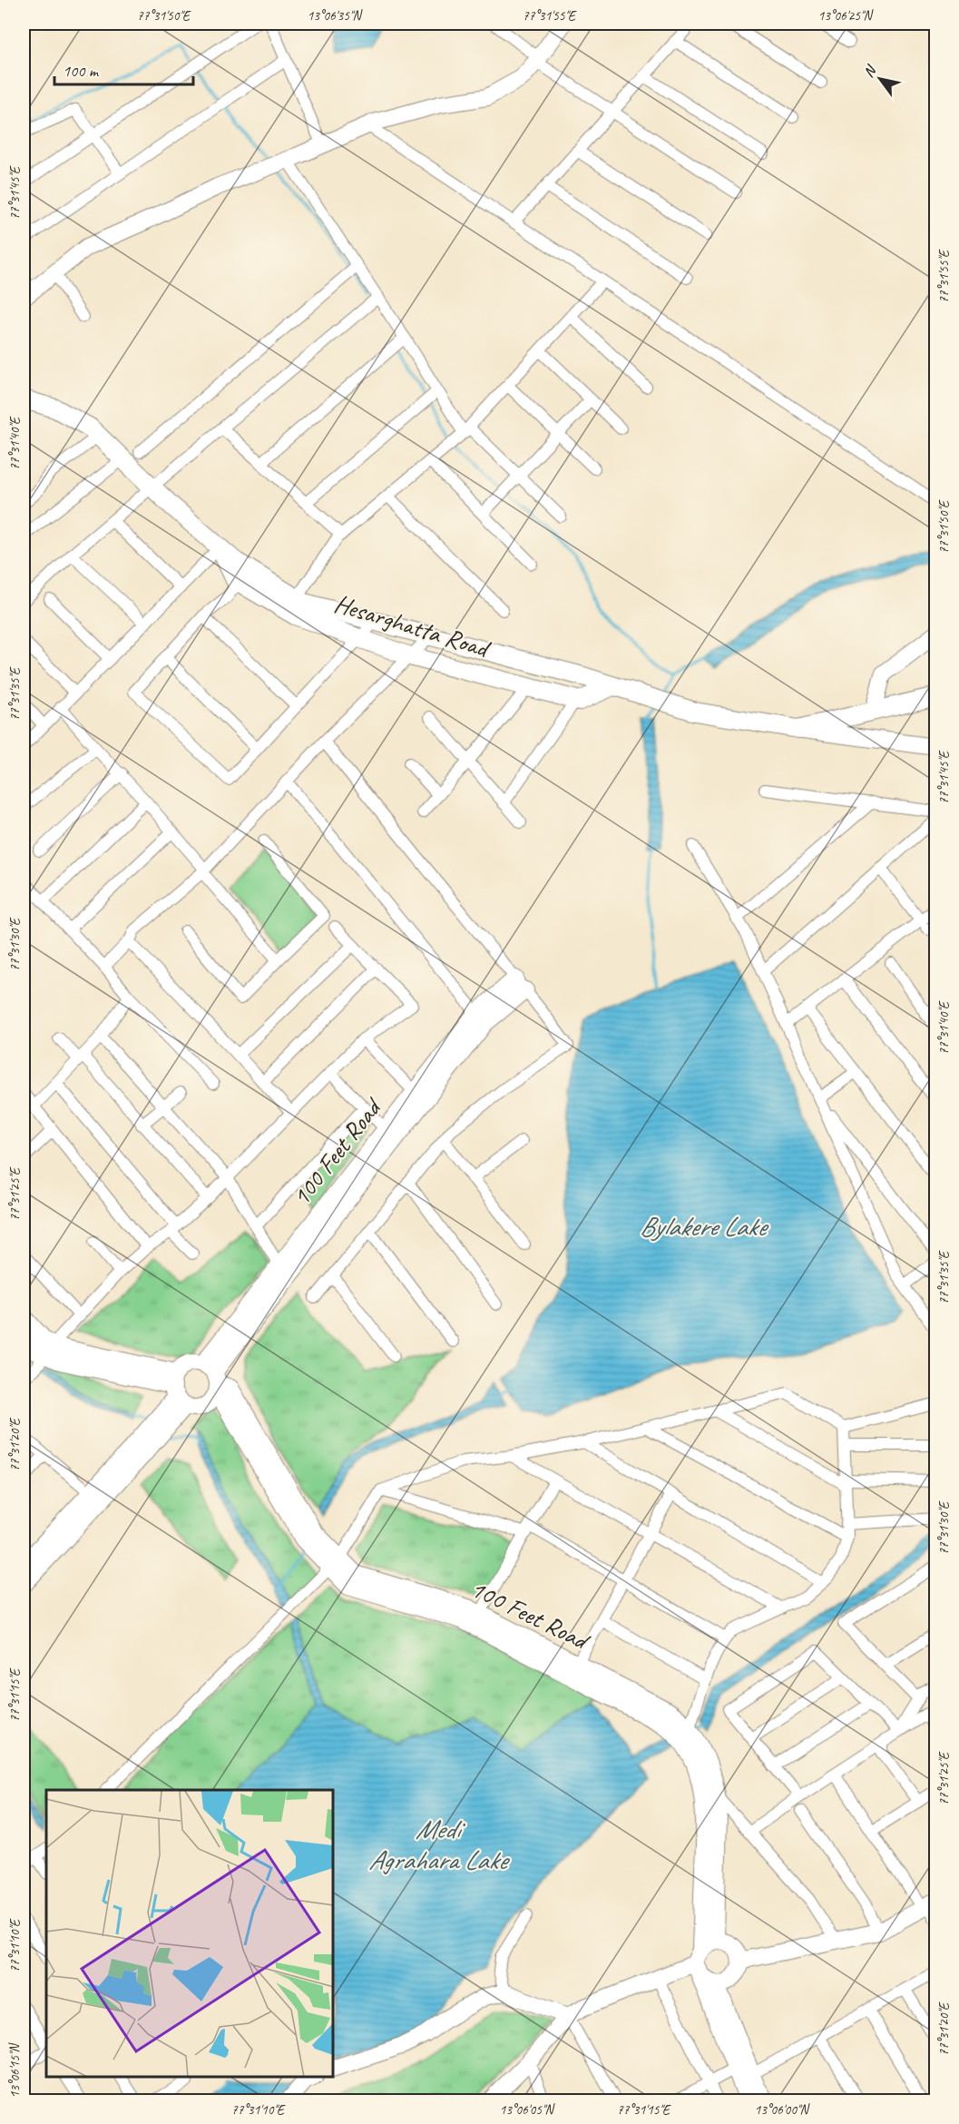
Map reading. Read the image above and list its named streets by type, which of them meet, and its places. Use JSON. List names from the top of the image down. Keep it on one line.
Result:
{"streets":{"main road":["Hesarghatta Road","100 Feet Road"]},"water":["Bylakere Lake","Medi Agrahara Lake"],"scale_bar":"100 m","north":"top left","coordinates":["77°31'50\"E","13°06'35\"N","77°31'55\"E","13°06'25\"N","77°31'45\"E","77°31'40\"E","77°31'35\"E","77°31'30\"E","77°31'25\"E","77°31'20\"E","77°31'15\"E","77°31'10\"E","13°06'15\"N","13°06'05\"N","13°06'00\"N"]}
